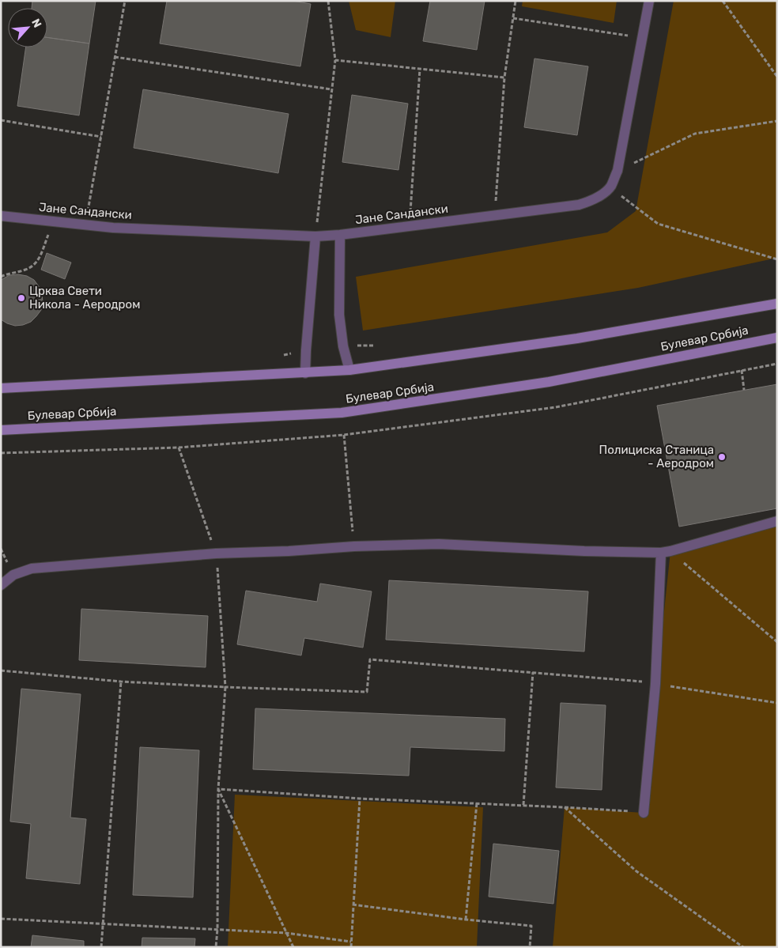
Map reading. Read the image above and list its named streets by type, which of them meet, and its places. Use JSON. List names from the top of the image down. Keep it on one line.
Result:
{"streets":{"street":["Јане Сандански","Булевар Србија"]},"places":["Црква Свети Никола - Аеродром","Полициска Станица - Аеродром"],"north":"top right"}
